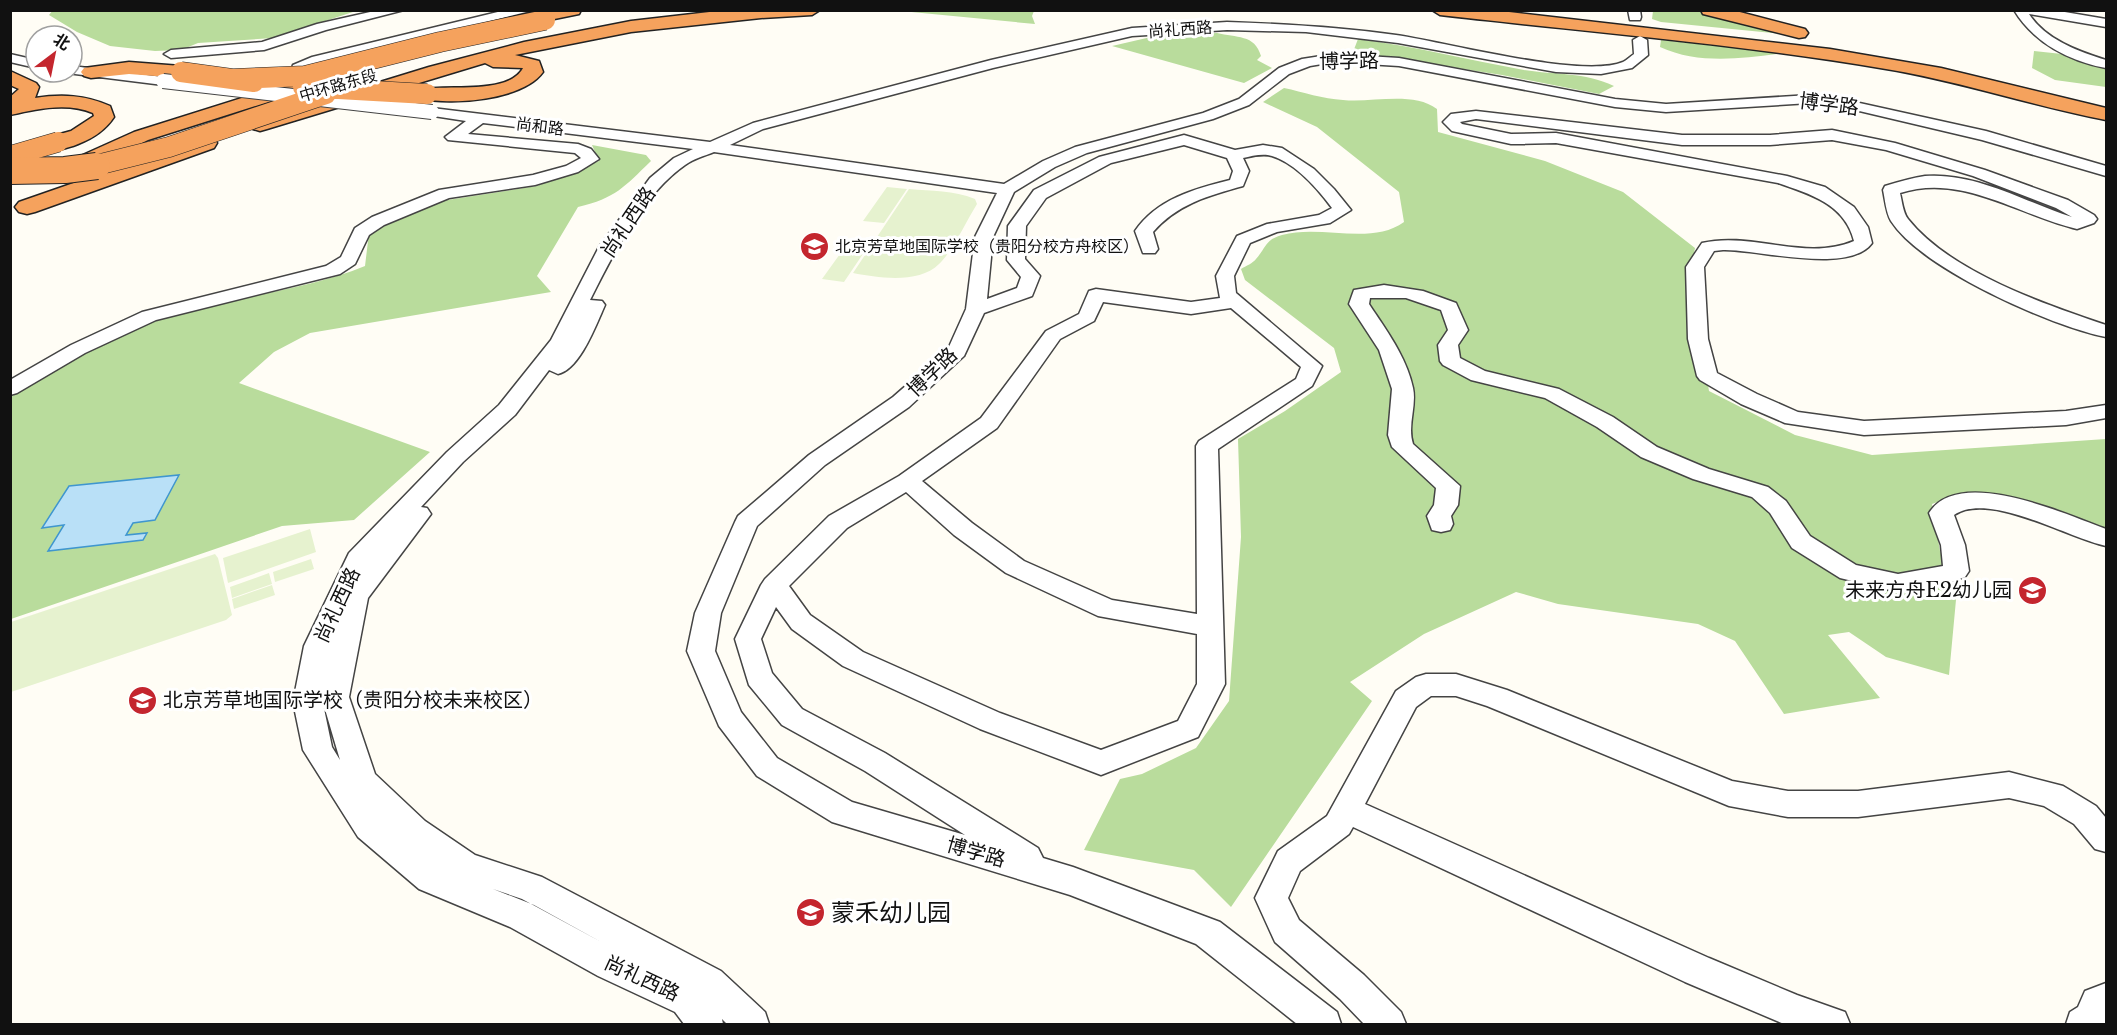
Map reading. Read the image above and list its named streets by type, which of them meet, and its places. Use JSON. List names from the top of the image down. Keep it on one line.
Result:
{"streets":{"highway":["中环路东段"],"street":["尚礼西路","博学路","尚和路"]},"crossings":[["尚礼西路","尚和路"],["博学路","尚和路"]],"places":{"school or university":["北京芳草地国际学校（贵阳分校方舟校区）","未来方舟E2幼儿园","北京芳草地国际学校（贵阳分校未来校区）","蒙禾幼儿园"]},"north":"top right"}
